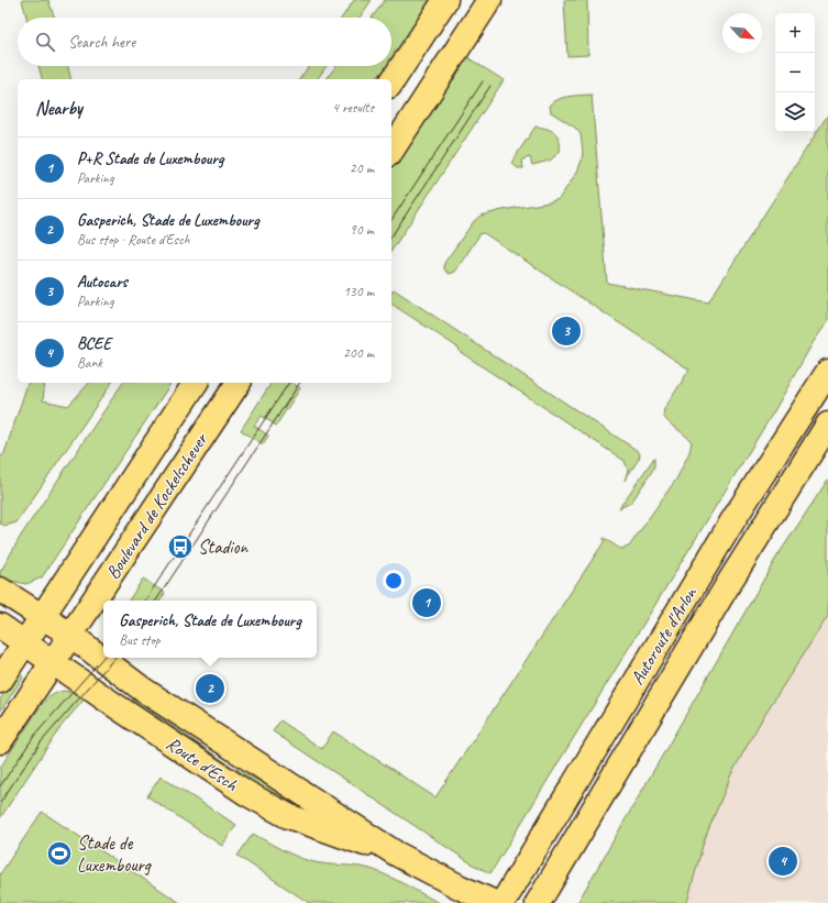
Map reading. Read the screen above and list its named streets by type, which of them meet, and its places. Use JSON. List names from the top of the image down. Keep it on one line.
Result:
{"streets":{"main road":["Boulevard de Kockelscheuer","Autoroute d'Arlon","Route d'Esch"]},"crossings":[["Boulevard de Kockelscheuer","Route d'Esch"]],"places":{"bus stop":["Stadion"],"sports":["Stade de Luxembourg"]},"north":"bottom right","page":{"map_buttons":["+","−"],"search":"Search here","heading":["Nearby","4 results"],"list":[{"mark":"1","name":"P+R Stade de Luxembourg","note":"Parking","value":"20 m"},{"mark":"2","name":"Gasperich, Stade de Luxembourg","note":"Bus stop · Route d'Esch","value":"90 m"},{"mark":"3","name":"Autocars","note":"Parking","value":"130 m"},{"mark":"4","name":"BCEE","note":"Bank","value":"200 m"}],"pins":["3","1","2","4"],"popup":["Gasperich, Stade de Luxembourg","Bus stop"]}}
